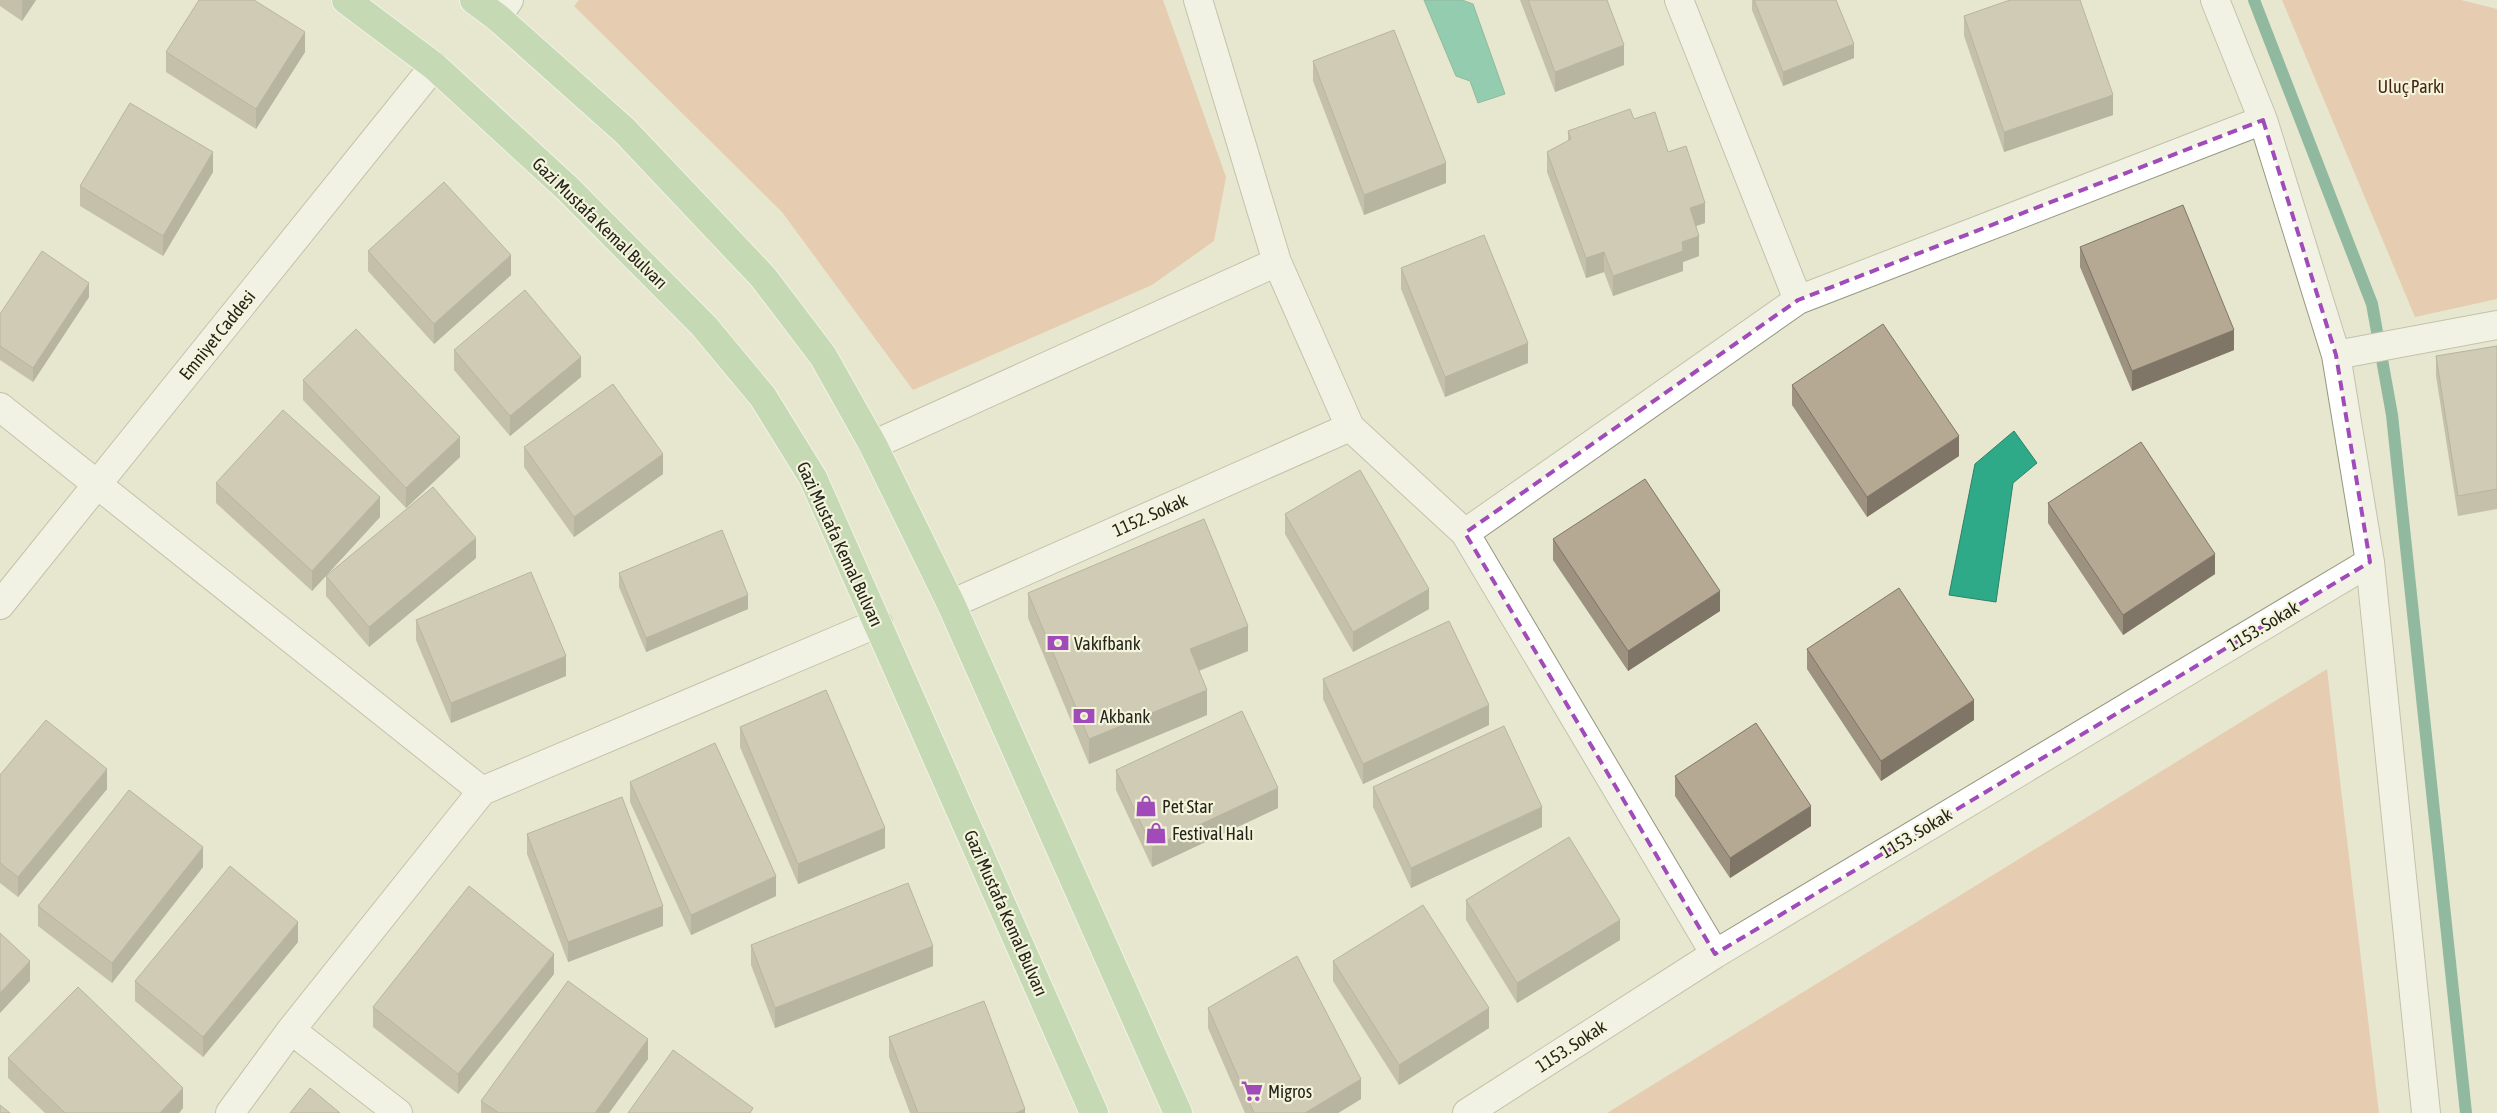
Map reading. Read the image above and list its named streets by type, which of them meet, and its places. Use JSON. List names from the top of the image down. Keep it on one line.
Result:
{"streets":{"main road":["Gazi Mustafa Kemal Bulvarı"],"street":["Emniyet Caddesi","1152. Sokak","1153. Sokak"]},"crossings":[["Gazi Mustafa Kemal Bulvarı","Emniyet Caddesi"]],"parks":["Uluç Parkı"],"places":{"bank":["Vakıfbank","Akbank"],"shop":["Pet Star","Festival Halı"],"supermarket":["Migros"]}}
